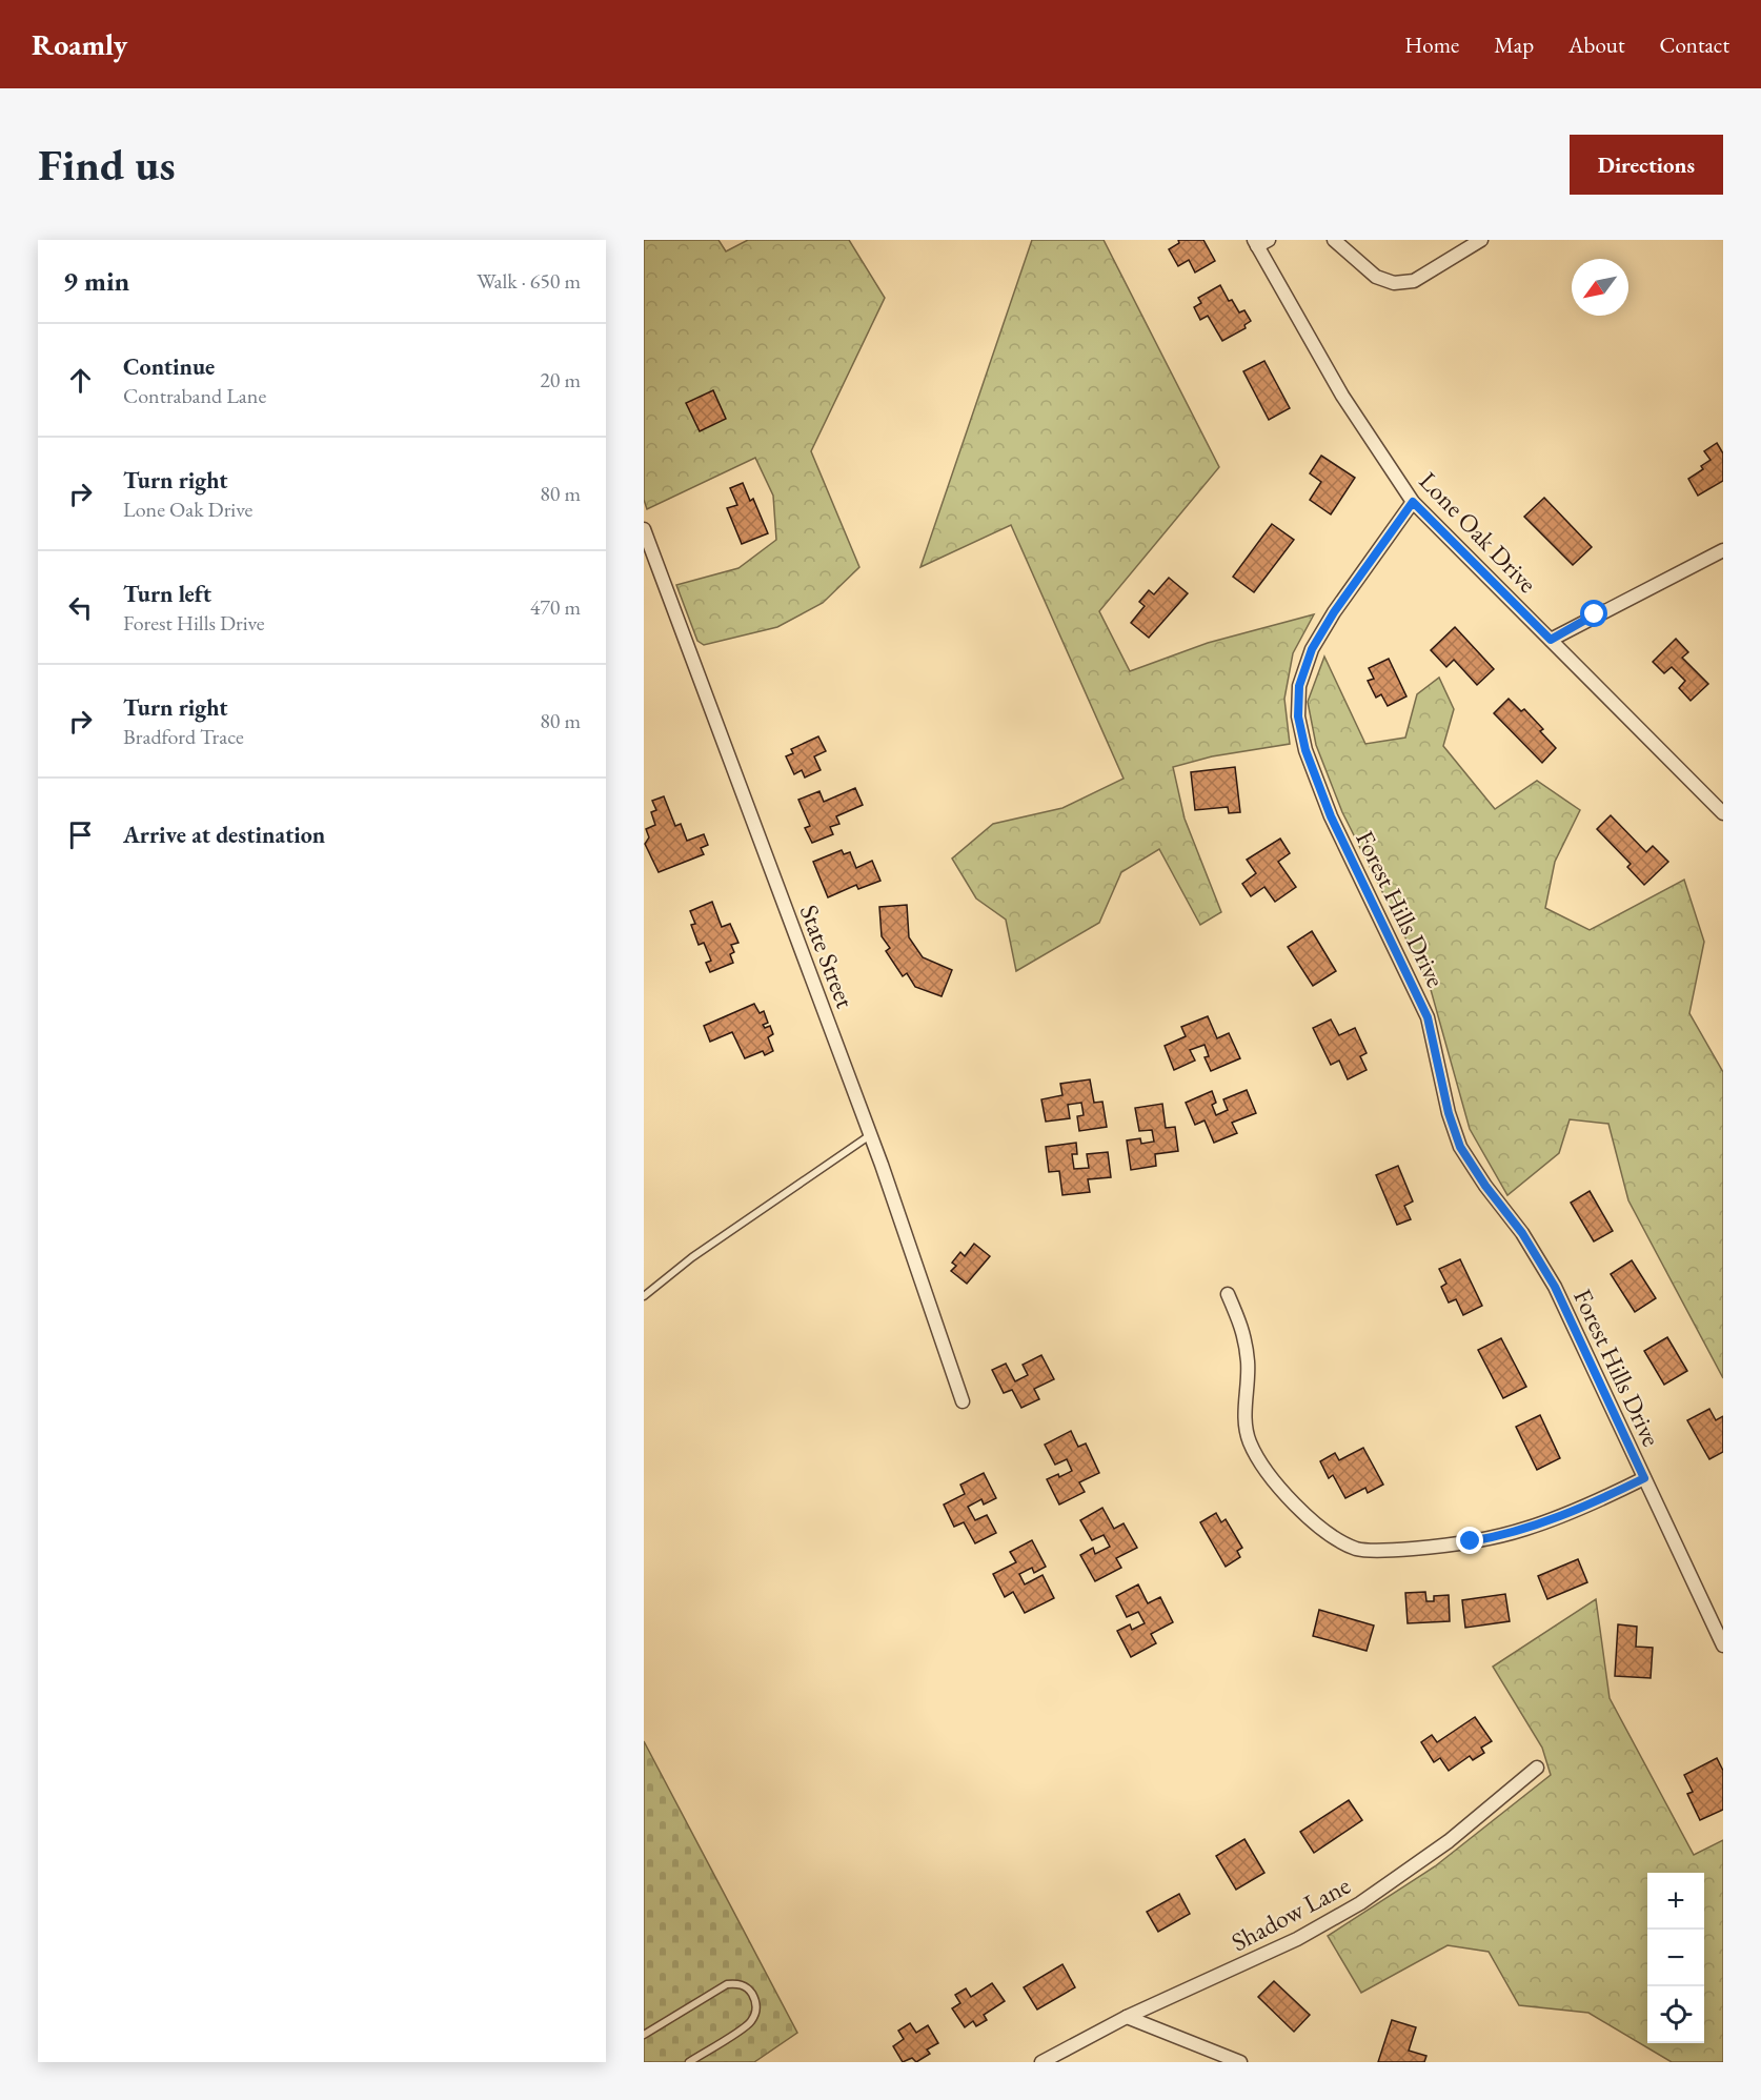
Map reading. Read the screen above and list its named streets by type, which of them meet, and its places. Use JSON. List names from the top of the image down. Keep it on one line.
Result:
{"streets":{"street":["Lone Oak Drive","Forest Hills Drive","State Street","Shadow Lane"]},"crossings":[["Lone Oak Drive","Forest Hills Drive"]],"north":"bottom left","page":{"header":"Roamly","nav":["Home","Map","About","Contact"],"buttons":"Directions","title":"Find us","heading":["9 min","Walk · 650 m"],"list":[["Continue","Contraband Lane","20 m"],["Turn right","Lone Oak Drive","80 m"],["Turn left","Forest Hills Drive","470 m"],["Turn right","Bradford Trace","80 m"],"Arrive at destination"],"map_buttons":["+","−"]}}
